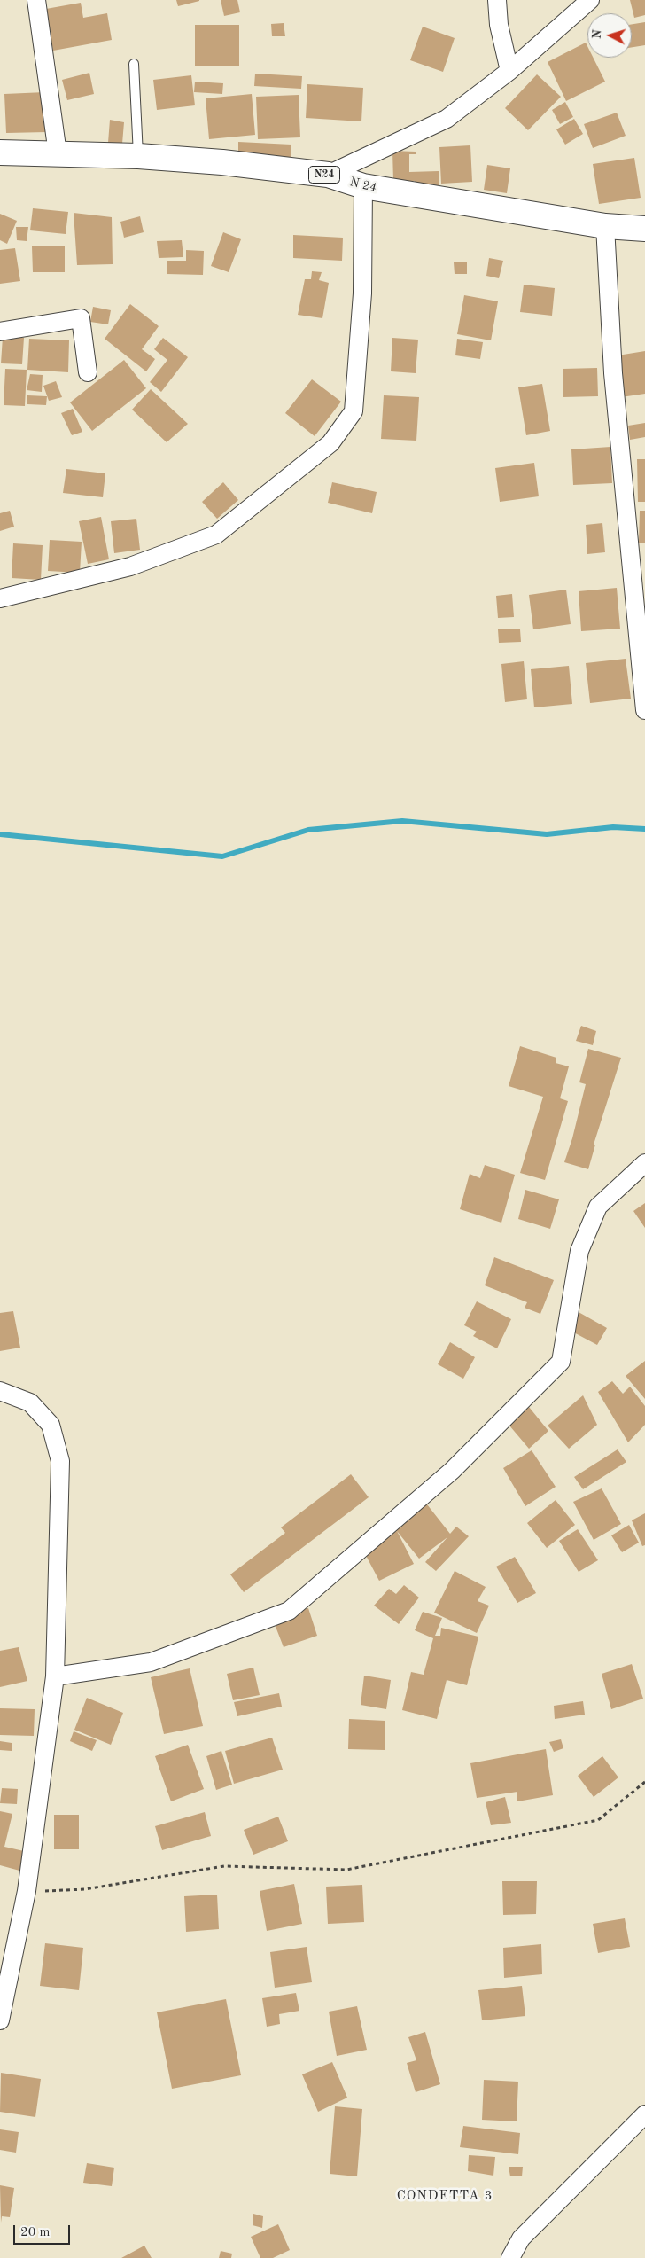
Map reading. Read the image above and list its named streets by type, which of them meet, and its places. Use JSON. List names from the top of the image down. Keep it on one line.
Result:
{"streets":{"main road":["N24","N 24"]},"districts":["СONDETTA 3"],"scale_bar":"20 m","north":"left"}
